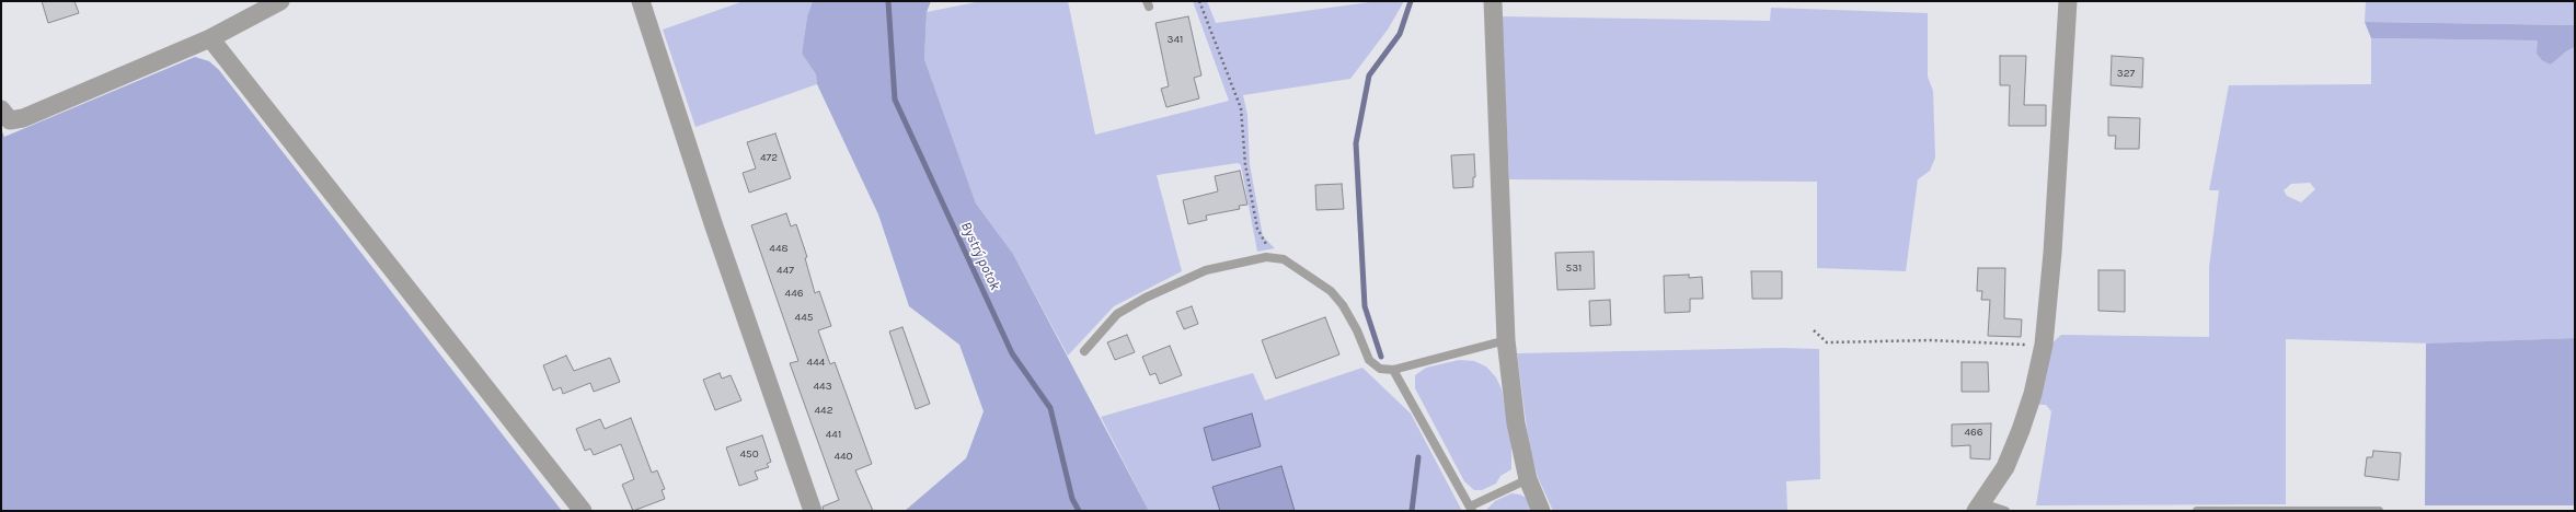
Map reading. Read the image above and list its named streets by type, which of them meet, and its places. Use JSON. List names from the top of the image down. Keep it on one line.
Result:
{"water":["Bystrý potok"],"house_numbers":["341","327","472","448","531","447","446","445","444","443","442","466","441","450","440"]}
